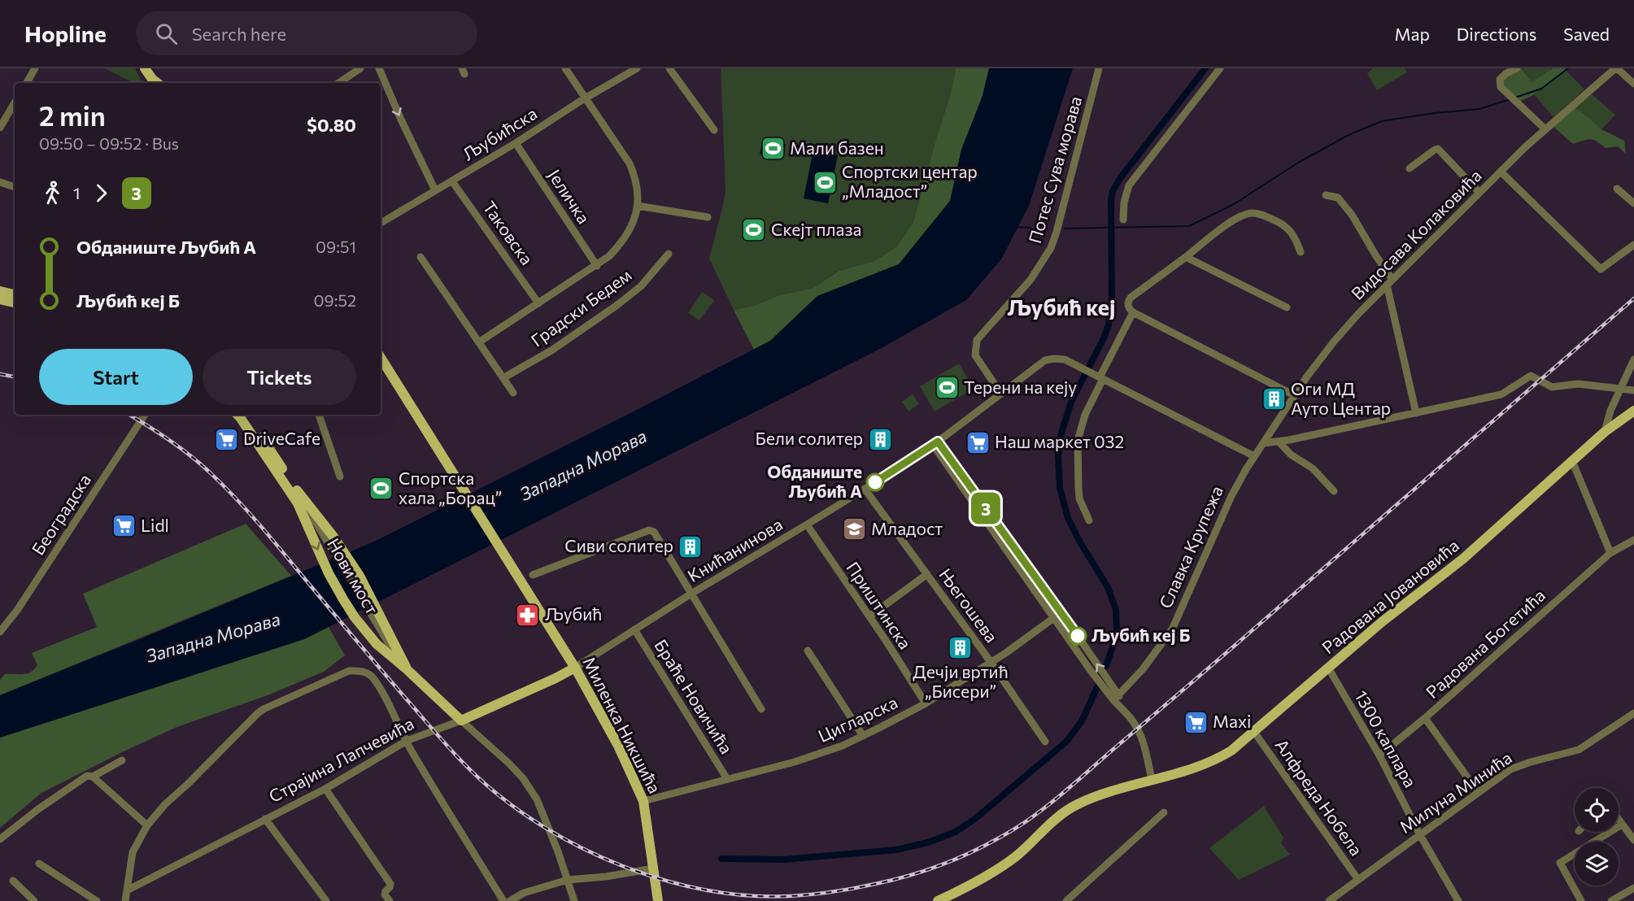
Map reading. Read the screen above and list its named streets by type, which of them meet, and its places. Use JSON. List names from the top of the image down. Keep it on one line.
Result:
{"streets":{"main road":["Нови мост","Радована Јовановића","Миленка Никшића","Страјина Лапчевића"],"street":["Љубићска","Потес Сува морава","Јеличка","Таковска","Видосава Колаковића","Градски Бедем","Београдска","Славка Крупежа","Книћанинова","Приштинска","Његошева","Радована Богетића","Браће Новичића","Цигларска","1300 каплара","Милуна Минића","Алфреда Нобела"]},"crossings":[["Љубићска","Јеличка"],["Љубићска","Таковска"],["Потес Сува морава","Книћанинова"],["Видосава Колаковића","Славка Крупежа"],["Книћанинова","Приштинска"],["Книћанинова","Његошева"],["Книћанинова","Браће Новичића"],["Книћанинова","Миленка Никшића"],["Книћанинова","Страјина Лапчевића"],["Радована Јовановића","1300 каплара"],["Радована Јовановића","Алфреда Нобела"],["Приштинска","Цигларска"],["Његошева","Цигларска"],["Радована Богетића","1300 каплара"],["Браће Новичића","Цигларска"],["Цигларска","Миленка Никшића"],["Миленка Никшића","Страјина Лапчевића"],["1300 каплара","Милуна Минића"],["Милуна Минића","Алфреда Нобела"]],"districts":["Љубић кеј"],"water":["Западна Морава"],"places":{"sports":["Мали базен","Спортски центар „Младост”","Скејт плаза","Терени на кеју","Спортска хала „Борац”"],"building":["Оги МД Ауто Центар","Бели солитер","Сиви солитер","Дечји вртић „Бисери”"],"supermarket":["DriveCafe","Наш маркет 032","Lidl","Maxi"],"other":["Обданиште Љубић А","Љубић кеј Б"],"school or university":["Младост"],"pharmacy":["Љубић"]},"lines":["bus line 3"],"page":{"header":"Hopline","search":"Search here","nav":["Map","Directions","Saved"],"on_map":"3","heading":["2 min","09:50 – 09:52 · Bus","$0.80"],"legs":["1","3"],"list":[{"name":"Обданиште Љубић А","value":"09:51"},{"name":"Љубић кеј Б","value":"09:52"}],"buttons":["Start","Tickets"]}}
